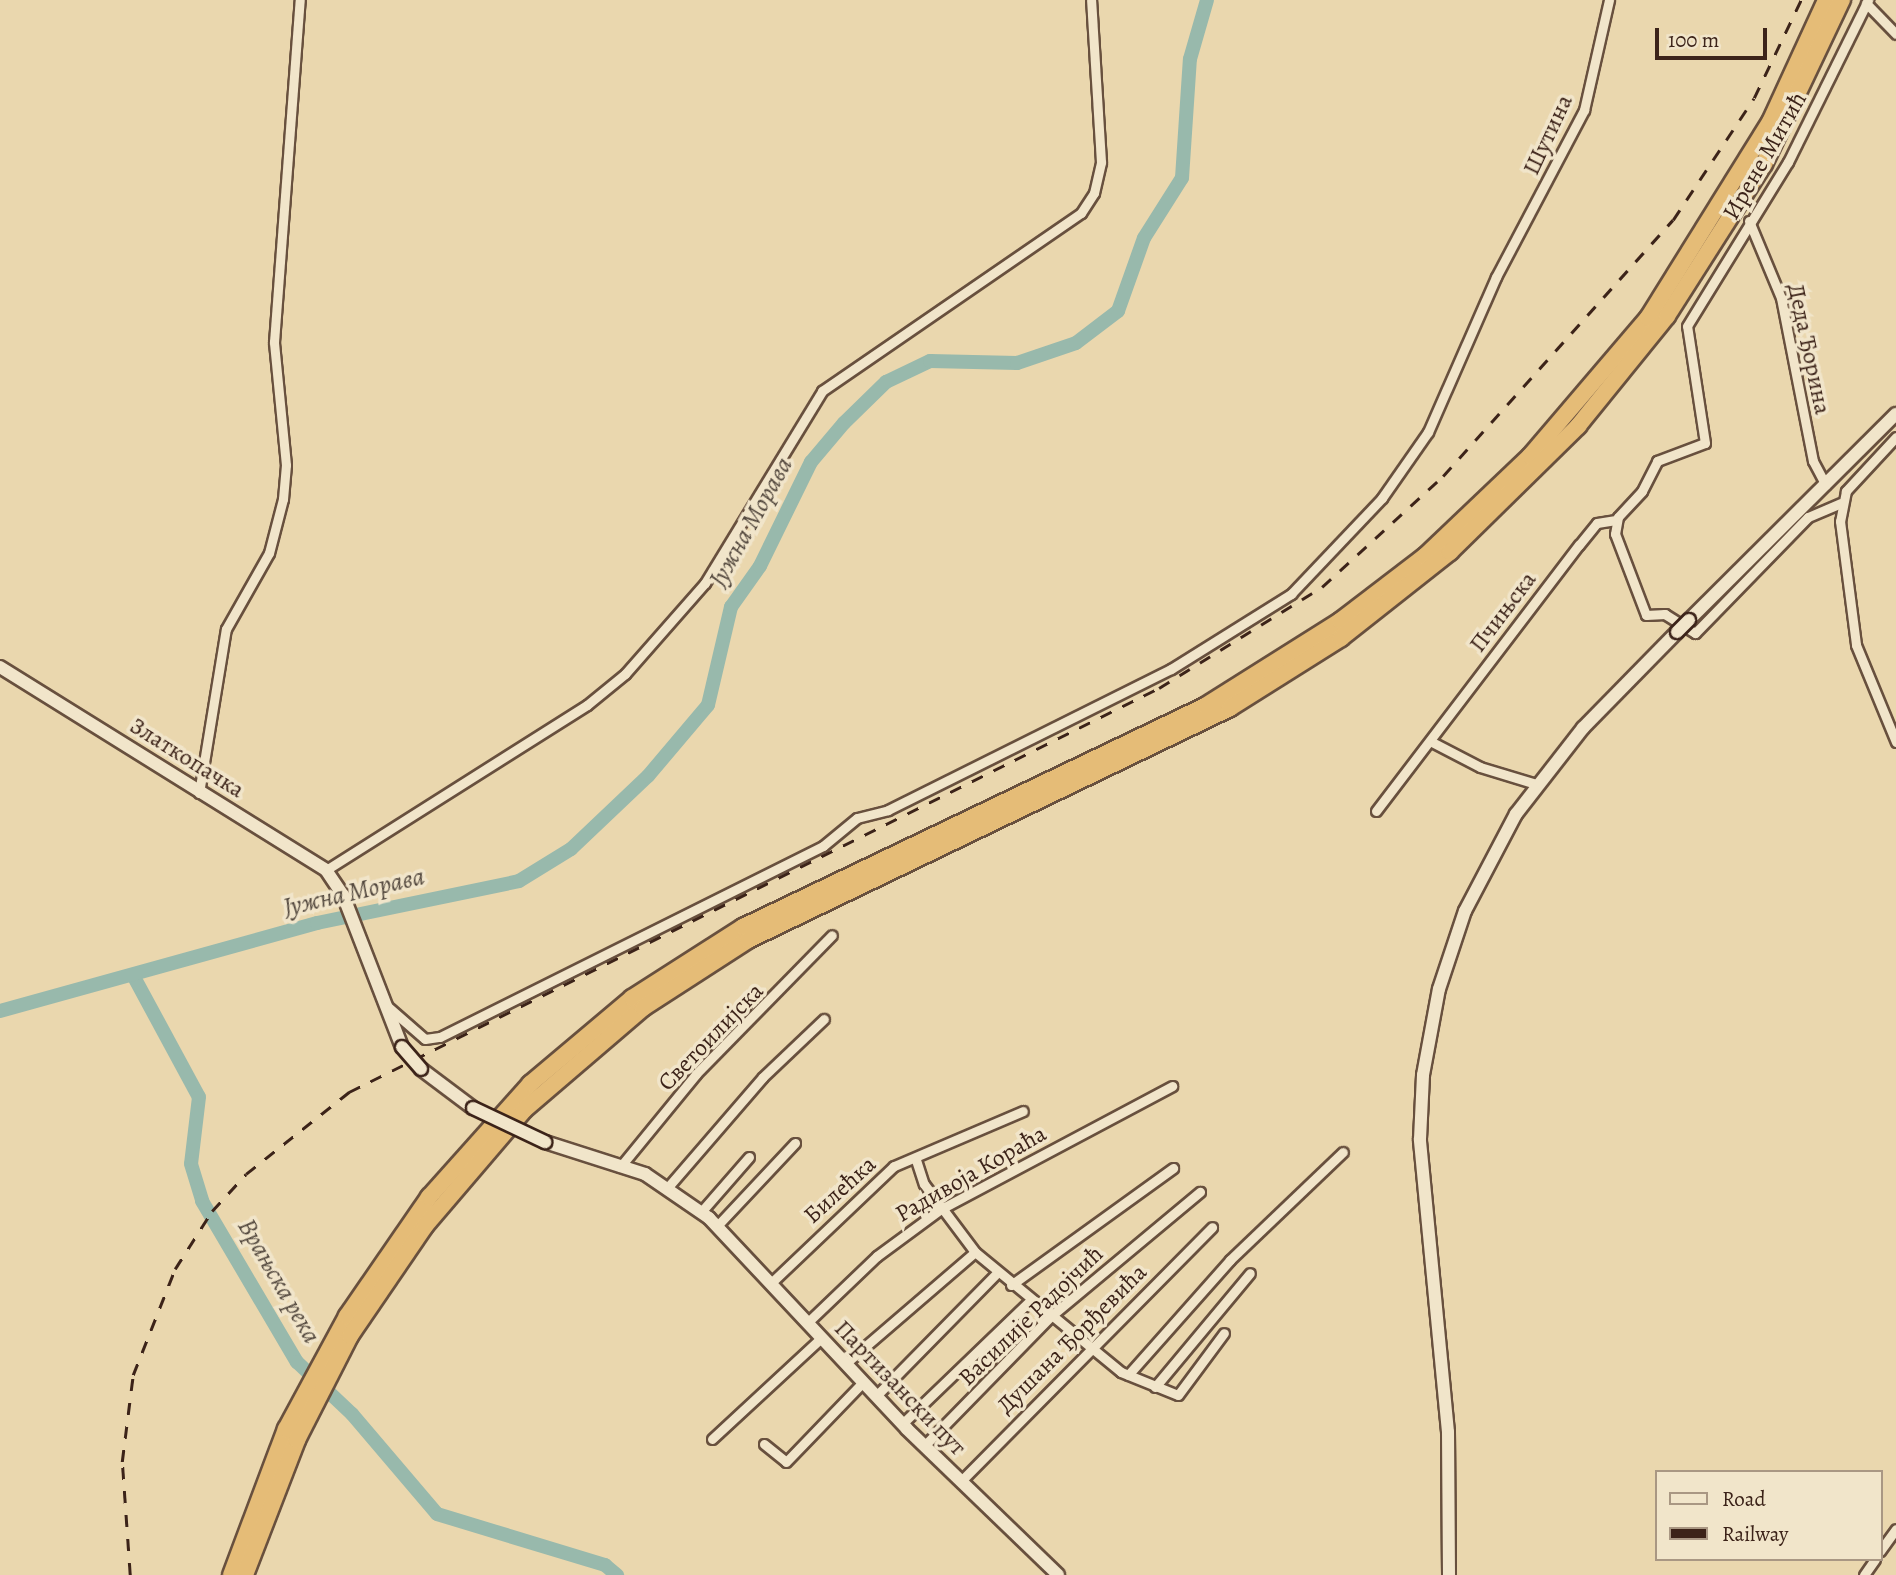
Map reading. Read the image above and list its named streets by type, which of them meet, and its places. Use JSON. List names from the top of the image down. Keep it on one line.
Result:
{"streets":{"main road":["Златкопачка","Партизански пут"],"street":["Шутина","Ирене Митић","Деда Ђорина","Пчињска","Светоилијска","Радивоја Кораћа","Билећка","Василије Радојчић","Душана Ђорђевића"]},"crossings":[["Шутина","Партизански пут"],["Ирене Митић","Деда Ђорина"],["Ирене Митић","Пчињска"],["Златкопачка","Партизански пут"],["Светоилијска","Партизански пут"],["Радивоја Кораћа","Партизански пут"],["Билећка","Партизански пут"],["Василије Радојчић","Партизански пут"],["Душана Ђорђевића","Партизански пут"]],"water":["Јужна Морава","Врањска река"],"legend":["Road","Railway"],"scale_bar":"100 m"}
